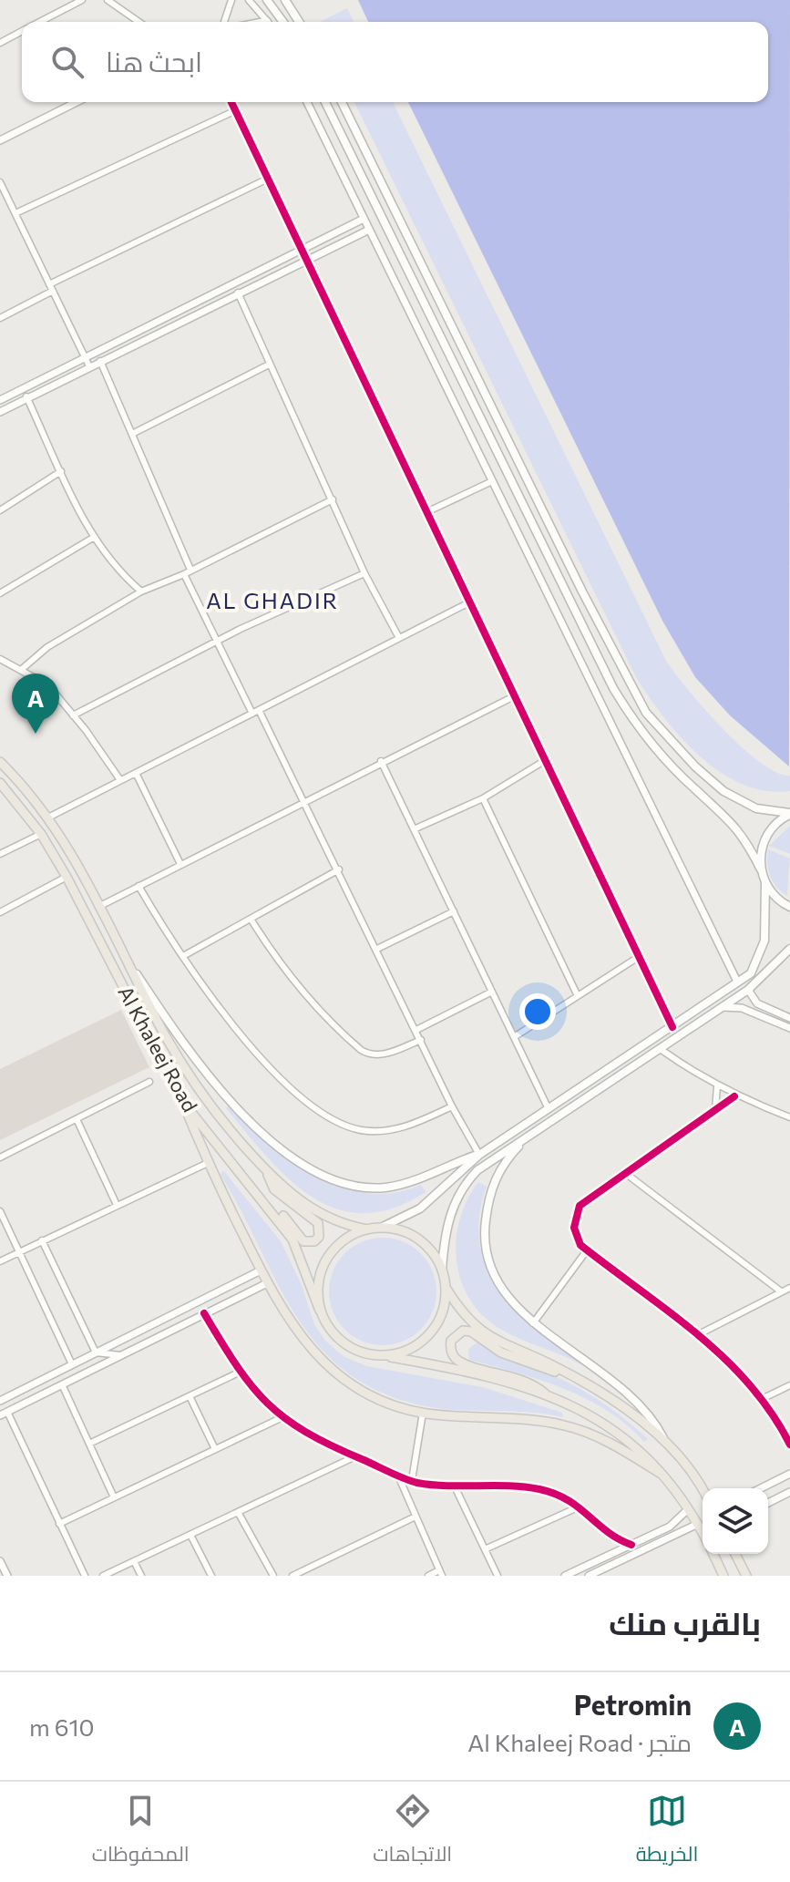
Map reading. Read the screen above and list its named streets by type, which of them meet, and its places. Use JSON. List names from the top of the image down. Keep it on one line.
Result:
{"streets":{"main road":["Al Khaleej Road"]},"districts":["AL GHADIR"],"page":{"search":"ابحث هنا","pins":"A","heading":"بالقرب منك","list":[{"mark":"A","name":"Petromin","note":"متجر · Al Khaleej Road","value":"610 m"}],"nav":["الخريطة","الاتجاهات","المحفوظات"]}}
